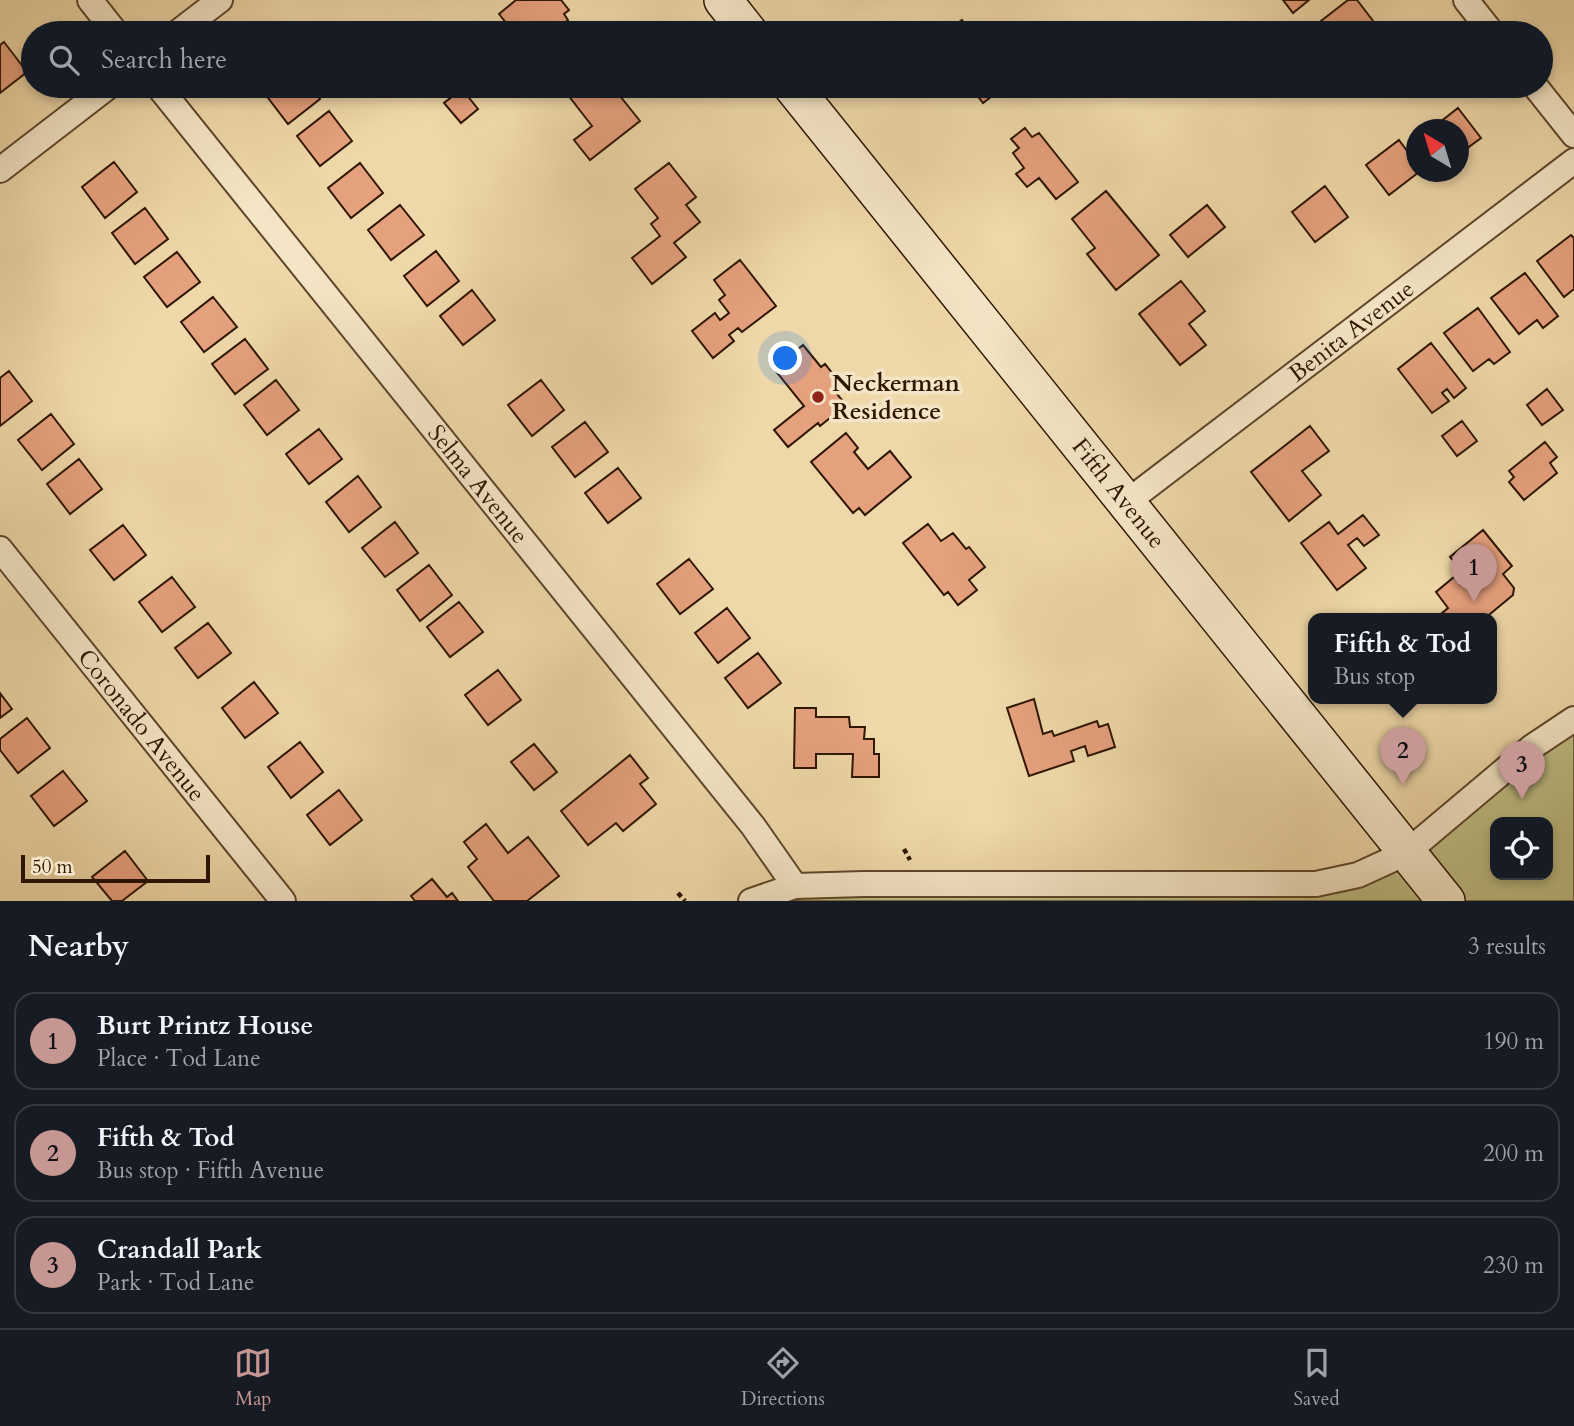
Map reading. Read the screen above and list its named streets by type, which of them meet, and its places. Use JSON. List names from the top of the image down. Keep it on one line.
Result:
{"streets":{"street":["Benita Avenue","Selma Avenue","Fifth Avenue","Coronado Avenue"]},"crossings":[["Benita Avenue","Fifth Avenue"]],"places":["Neckerman Residence"],"scale_bar":"50 m","north":"top left","page":{"search":"Search here","pins":["1","2","3"],"popup":["Fifth & Tod","Bus stop"],"scale":"50 m","heading":["Nearby","3 results"],"list":[{"mark":"1","name":"Burt Printz House","note":"Place · Tod Lane","value":"190 m"},{"mark":"2","name":"Fifth & Tod","note":"Bus stop · Fifth Avenue","value":"200 m"},{"mark":"3","name":"Crandall Park","note":"Park · Tod Lane","value":"230 m"}],"nav":["Map","Directions","Saved"]}}
